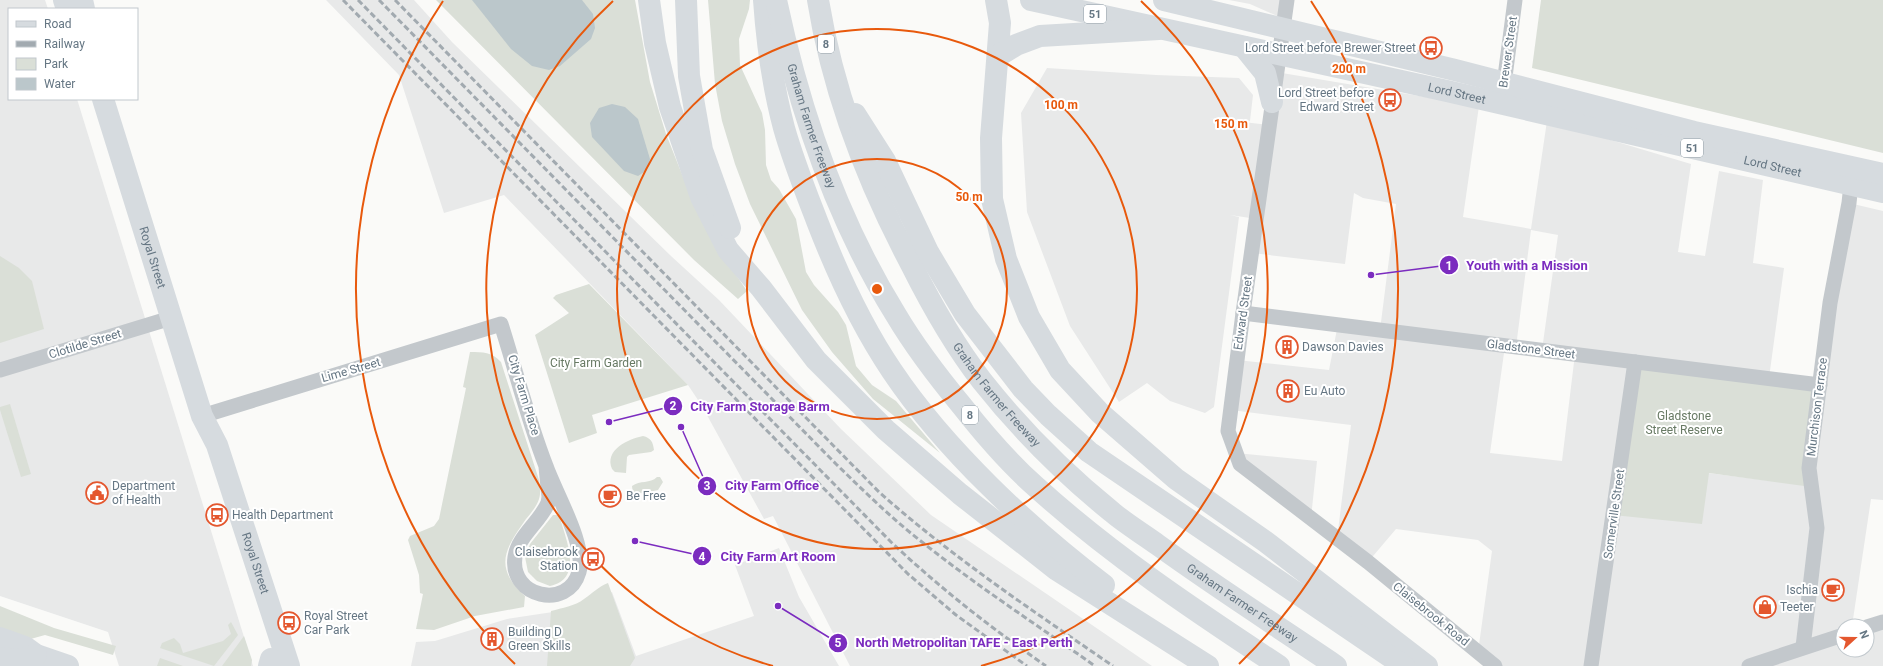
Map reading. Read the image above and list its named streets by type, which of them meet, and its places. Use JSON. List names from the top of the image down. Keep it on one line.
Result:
{"streets":{"main road":["51","8","Lord Street","Graham Farmer Freeway","Royal Street"],"street":["Brewer Street","Edward Street","Clotilde Street","Gladstone Street","Lime Street","City Farm Place","Murchison Terrace","Somerville Street","Claisebrook Road"]},"crossings":[["Brewer Street","Lord Street"],["Lord Street","Edward Street"],["Lord Street","Murchison Terrace"],["Royal Street","Clotilde Street"],["Royal Street","Lime Street"],["Edward Street","Gladstone Street"],["Edward Street","Claisebrook Road"],["Gladstone Street","Murchison Terrace"],["Gladstone Street","Somerville Street"],["Lime Street","City Farm Place"]],"parks":["City Farm Garden","Gladstone Street Reserve"],"places":{"bus stop":["Lord Street before Brewer Street","Lord Street before Edward Street","Health Department","Claisebrook Station","Royal Street Car Park"],"other":["Youth with a Mission","City Farm Storage Barm","City Farm Office","City Farm Art Room","North Metropolitan TAFE - East Perth"],"building":["Dawson Davies","Eu Auto","Building D Green Skills"],"public building":["Department of Health"],"cafe":["Be Free","Ischia"],"shop":["Teeter"]},"legend":["Road","Railway","Park","Water"],"north":"right","rings":["200 m","100 m","150 m","50 m"]}
